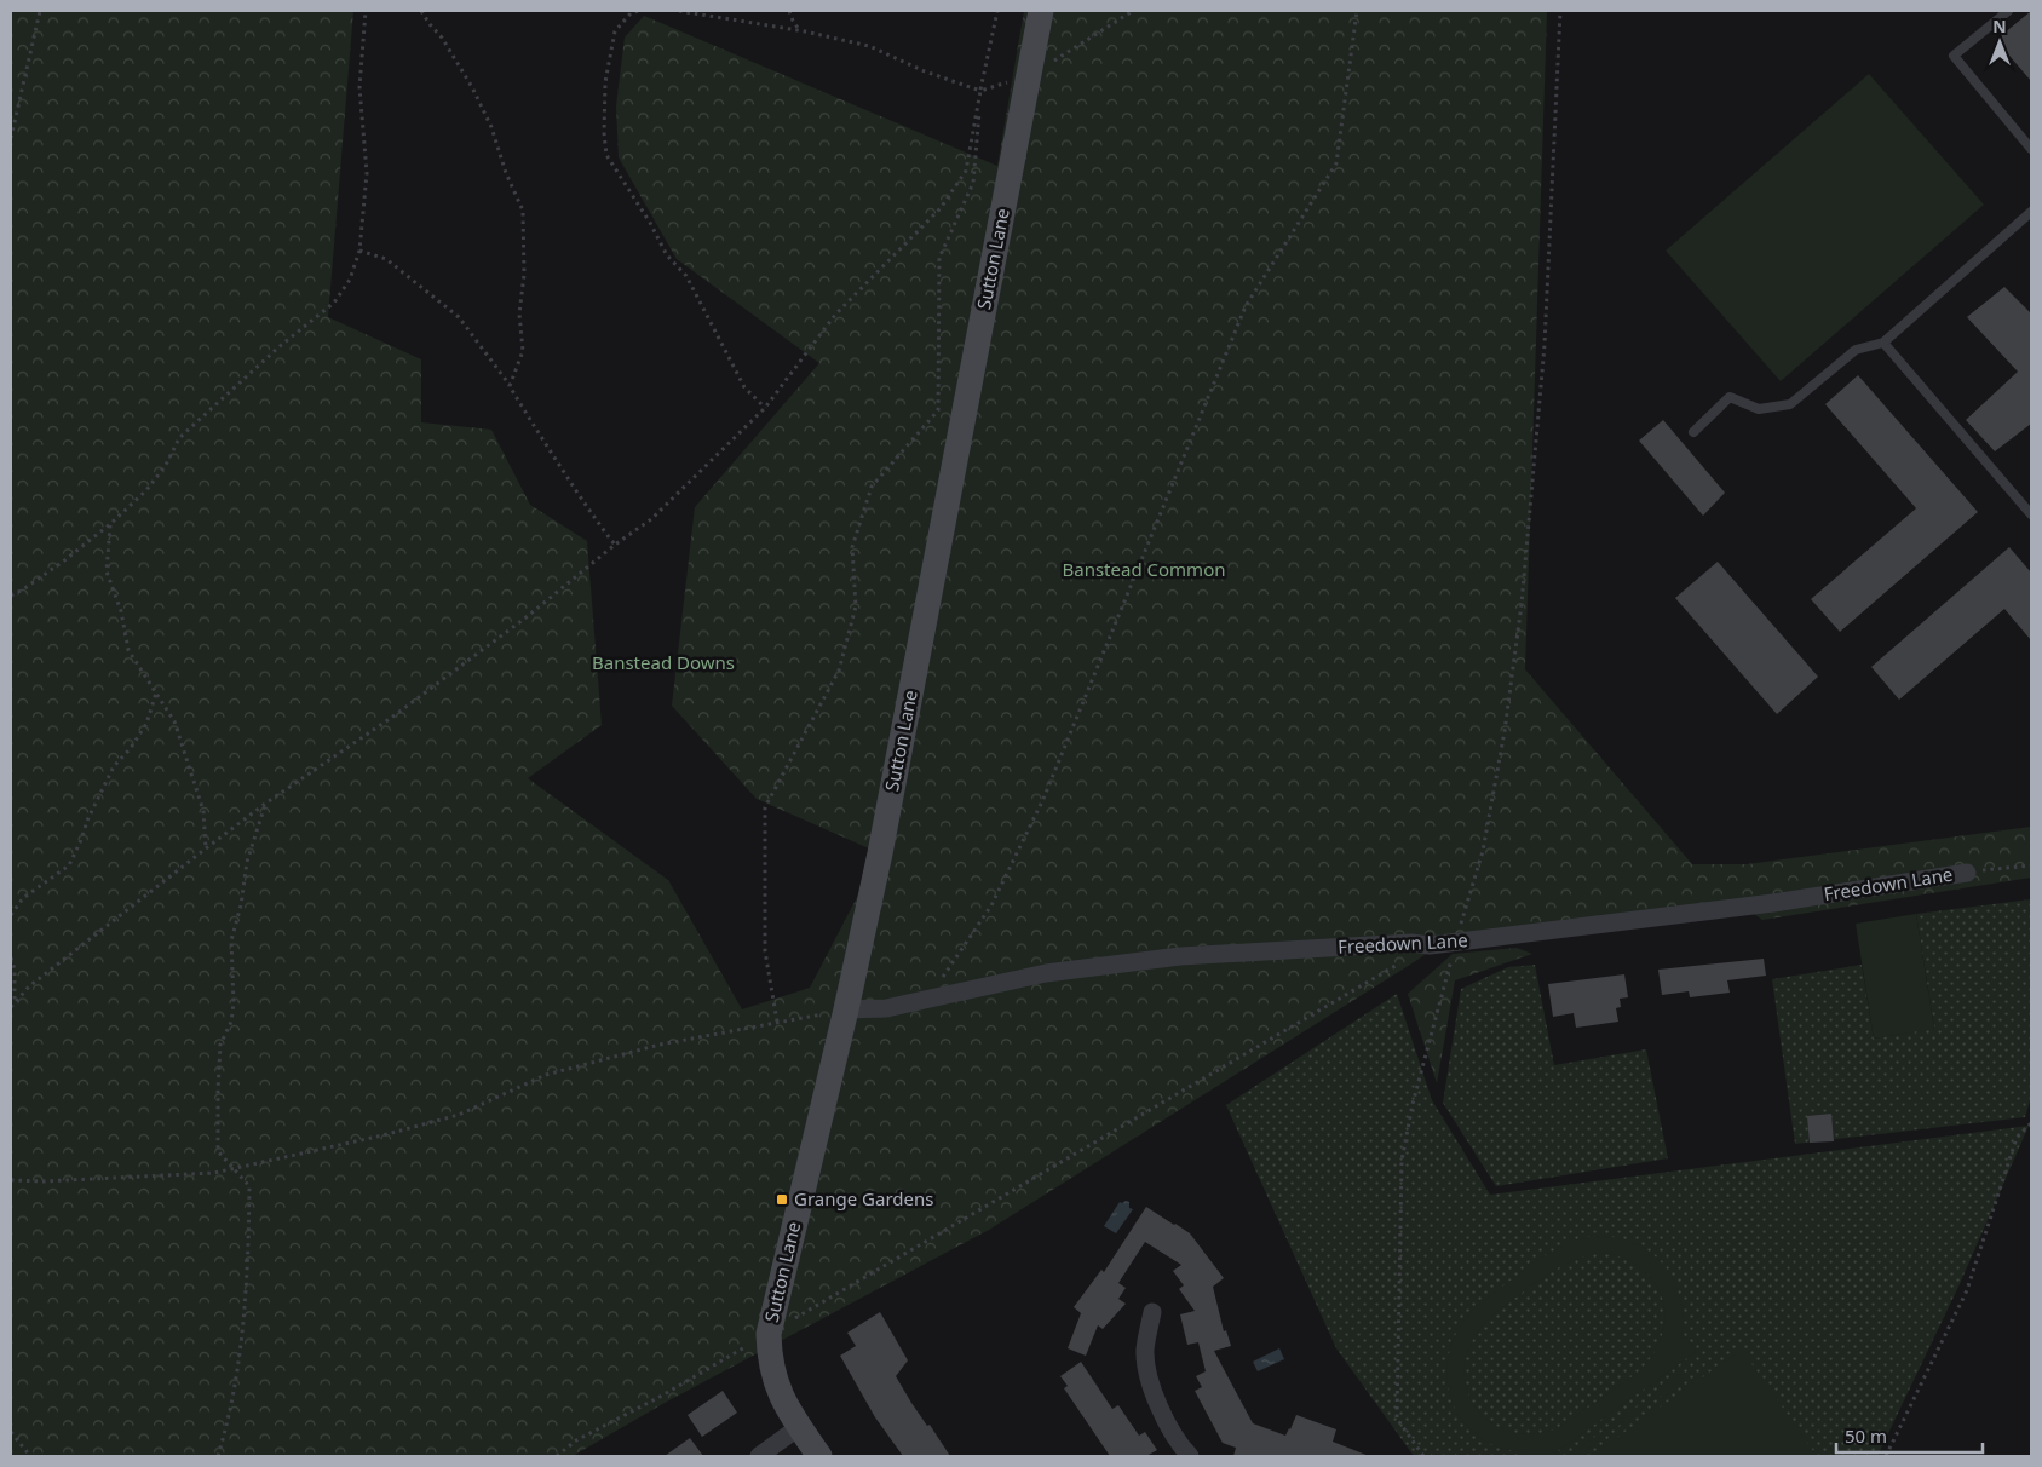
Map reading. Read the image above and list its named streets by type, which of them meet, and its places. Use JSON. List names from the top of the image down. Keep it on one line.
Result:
{"streets":{"main road":["Sutton Lane"],"street":["Freedown Lane"]},"crossings":[["Sutton Lane","Freedown Lane"]],"parks":["Banstead Common","Banstead Downs"],"places":{"transit":["Grange Gardens"]},"scale_bar":"50 m","north":"top"}
